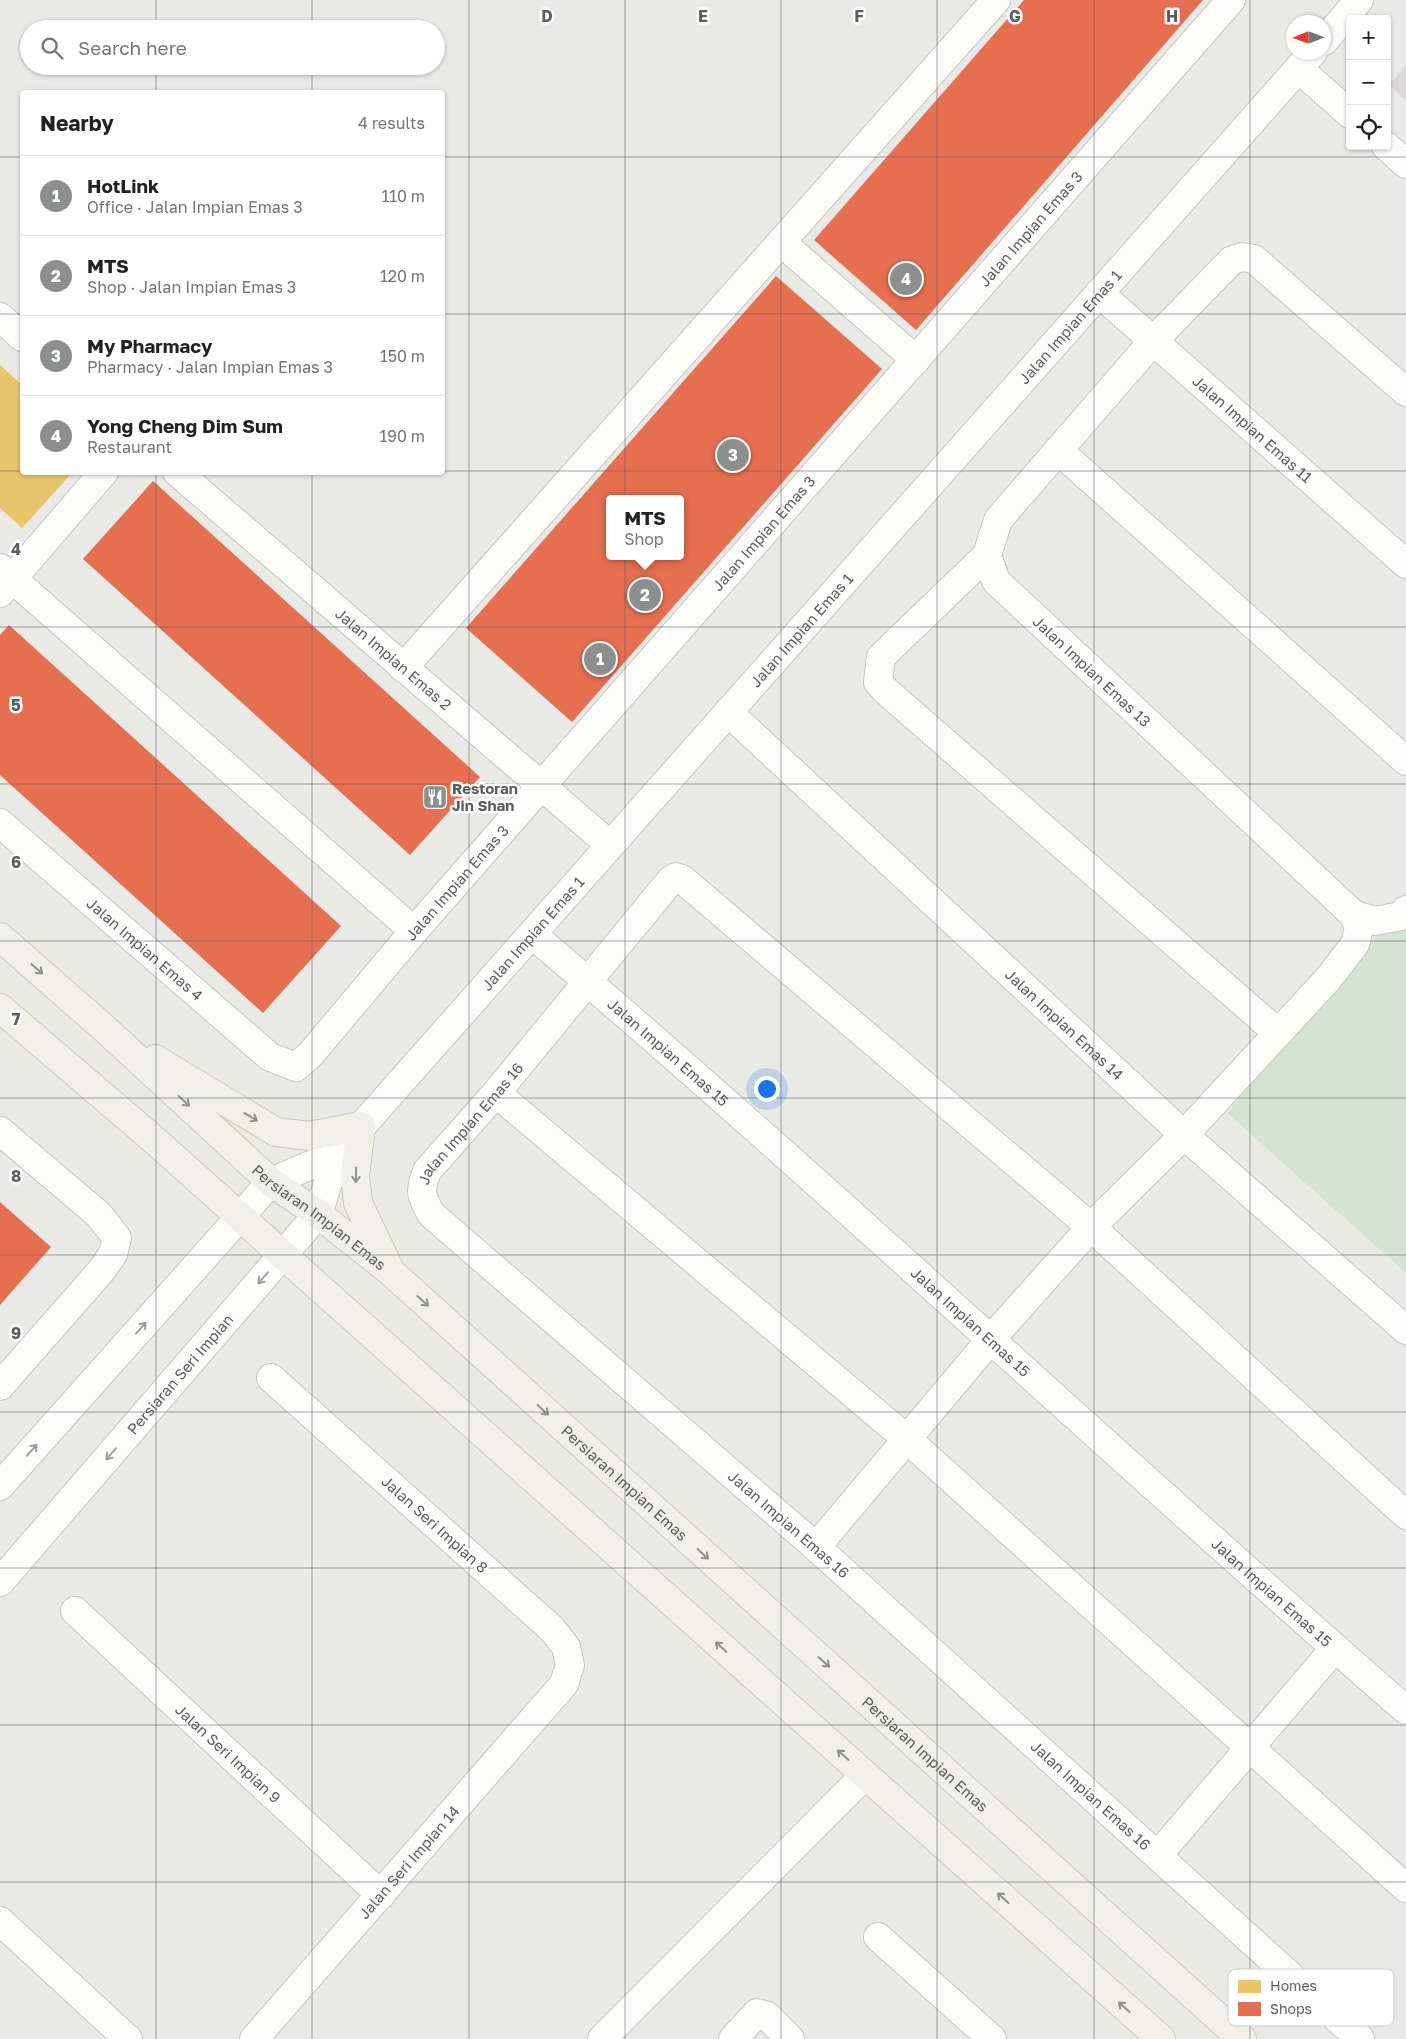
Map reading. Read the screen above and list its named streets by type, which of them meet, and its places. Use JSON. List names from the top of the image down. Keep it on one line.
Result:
{"streets":{"main road":["Persiaran Impian Emas"],"street":["Jalan Impian Emas 3","Jalan Impian Emas 1","Jalan Impian Emas 11","Jalan Impian Emas 2","Jalan Impian Emas 13","Jalan Impian Emas 4","Jalan Impian Emas 14","Jalan Impian Emas 15","Jalan Impian Emas 16","Persiaran Seri Impian","Jalan Seri Impian 8","Jalan Seri Impian 9","Jalan Seri Impian 14"]},"crossings":[["Jalan Impian Emas 3","Jalan Impian Emas 2"],["Jalan Impian Emas 3","Jalan Impian Emas 4"],["Jalan Impian Emas 1","Jalan Impian Emas 11"],["Jalan Impian Emas 1","Jalan Impian Emas 2"],["Jalan Impian Emas 1","Jalan Impian Emas 14"],["Jalan Impian Emas 1","Jalan Impian Emas 15"],["Jalan Impian Emas 1","Persiaran Impian Emas"],["Jalan Impian Emas 1","Persiaran Seri Impian"],["Jalan Impian Emas 15","Jalan Impian Emas 16"],["Persiaran Impian Emas","Persiaran Seri Impian"],["Jalan Seri Impian 8","Jalan Seri Impian 14"],["Jalan Seri Impian 9","Jalan Seri Impian 14"]],"places":{"restaurant":["Restoran Jin Shan"]},"legend":["Homes","Shops"],"north":"left","page":{"map_buttons":["+","−"],"search":"Search here","heading":["Nearby","4 results"],"list":[{"mark":"1","name":"HotLink","note":"Office · Jalan Impian Emas 3","value":"110 m"},{"mark":"2","name":"MTS","note":"Shop · Jalan Impian Emas 3","value":"120 m"},{"mark":"3","name":"My Pharmacy","note":"Pharmacy · Jalan Impian Emas 3","value":"150 m"},{"mark":"4","name":"Yong Cheng Dim Sum","note":"Restaurant","value":"190 m"}],"pins":["4","3","2","1"],"popup":["MTS","Shop"]},"grid":{"columns":["D","E","F","G","H"],"rows":["4","5","6","7","8","9"]}}
